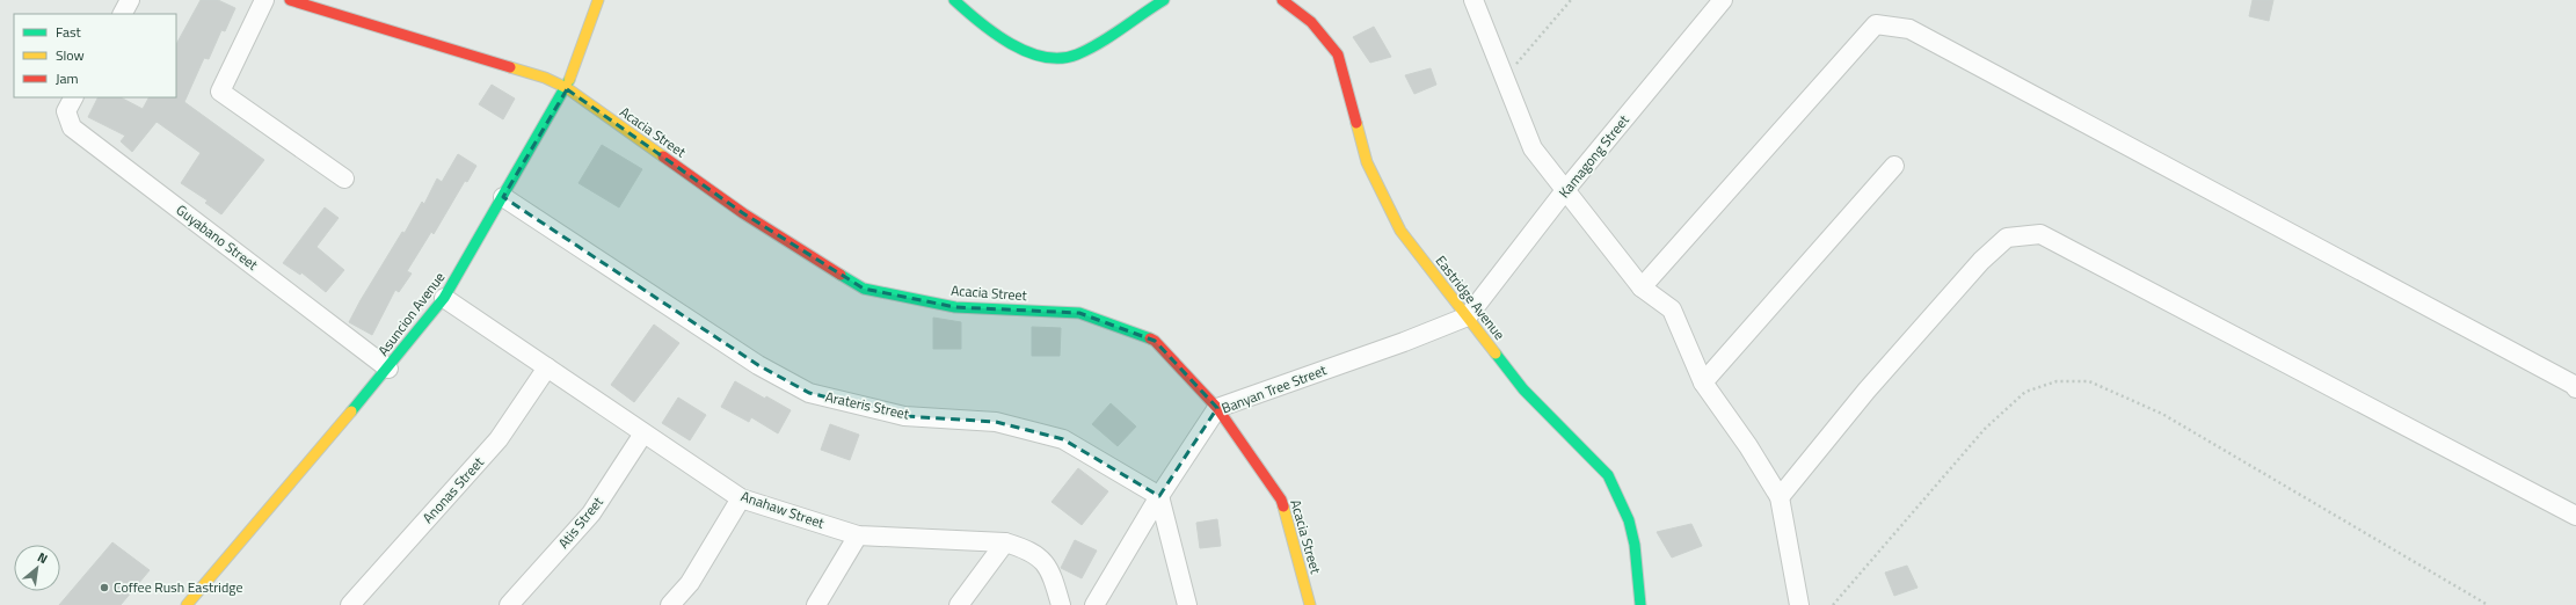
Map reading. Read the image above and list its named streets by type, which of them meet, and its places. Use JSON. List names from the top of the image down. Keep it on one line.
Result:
{"streets":{"street":["Acacia Street","Kamagong Street","Guyabano Street","Eastridge Avenue","Asuncion Avenue","Banyan Tree Street","Arateris Street","Anonas Street","Anahaw Street","Atis Street"]},"crossings":[["Acacia Street","Asuncion Avenue"],["Acacia Street","Banyan Tree Street"],["Kamagong Street","Eastridge Avenue"],["Kamagong Street","Banyan Tree Street"],["Guyabano Street","Asuncion Avenue"],["Eastridge Avenue","Banyan Tree Street"],["Asuncion Avenue","Arateris Street"],["Asuncion Avenue","Anahaw Street"],["Banyan Tree Street","Arateris Street"],["Anonas Street","Anahaw Street"],["Anahaw Street","Atis Street"]],"places":["Coffee Rush Eastridge"],"legend":["Fast","Slow","Jam"],"north":"top right"}
